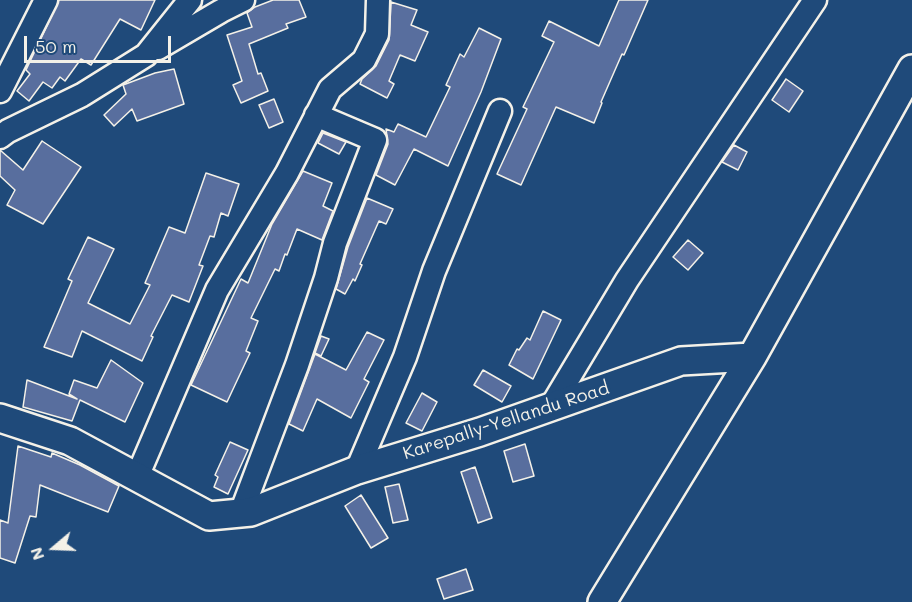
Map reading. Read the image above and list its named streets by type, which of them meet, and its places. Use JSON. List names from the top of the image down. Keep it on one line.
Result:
{"streets":{"street":["Karepally-Yellandu Road"]},"scale_bar":"50 m","north":"left"}
